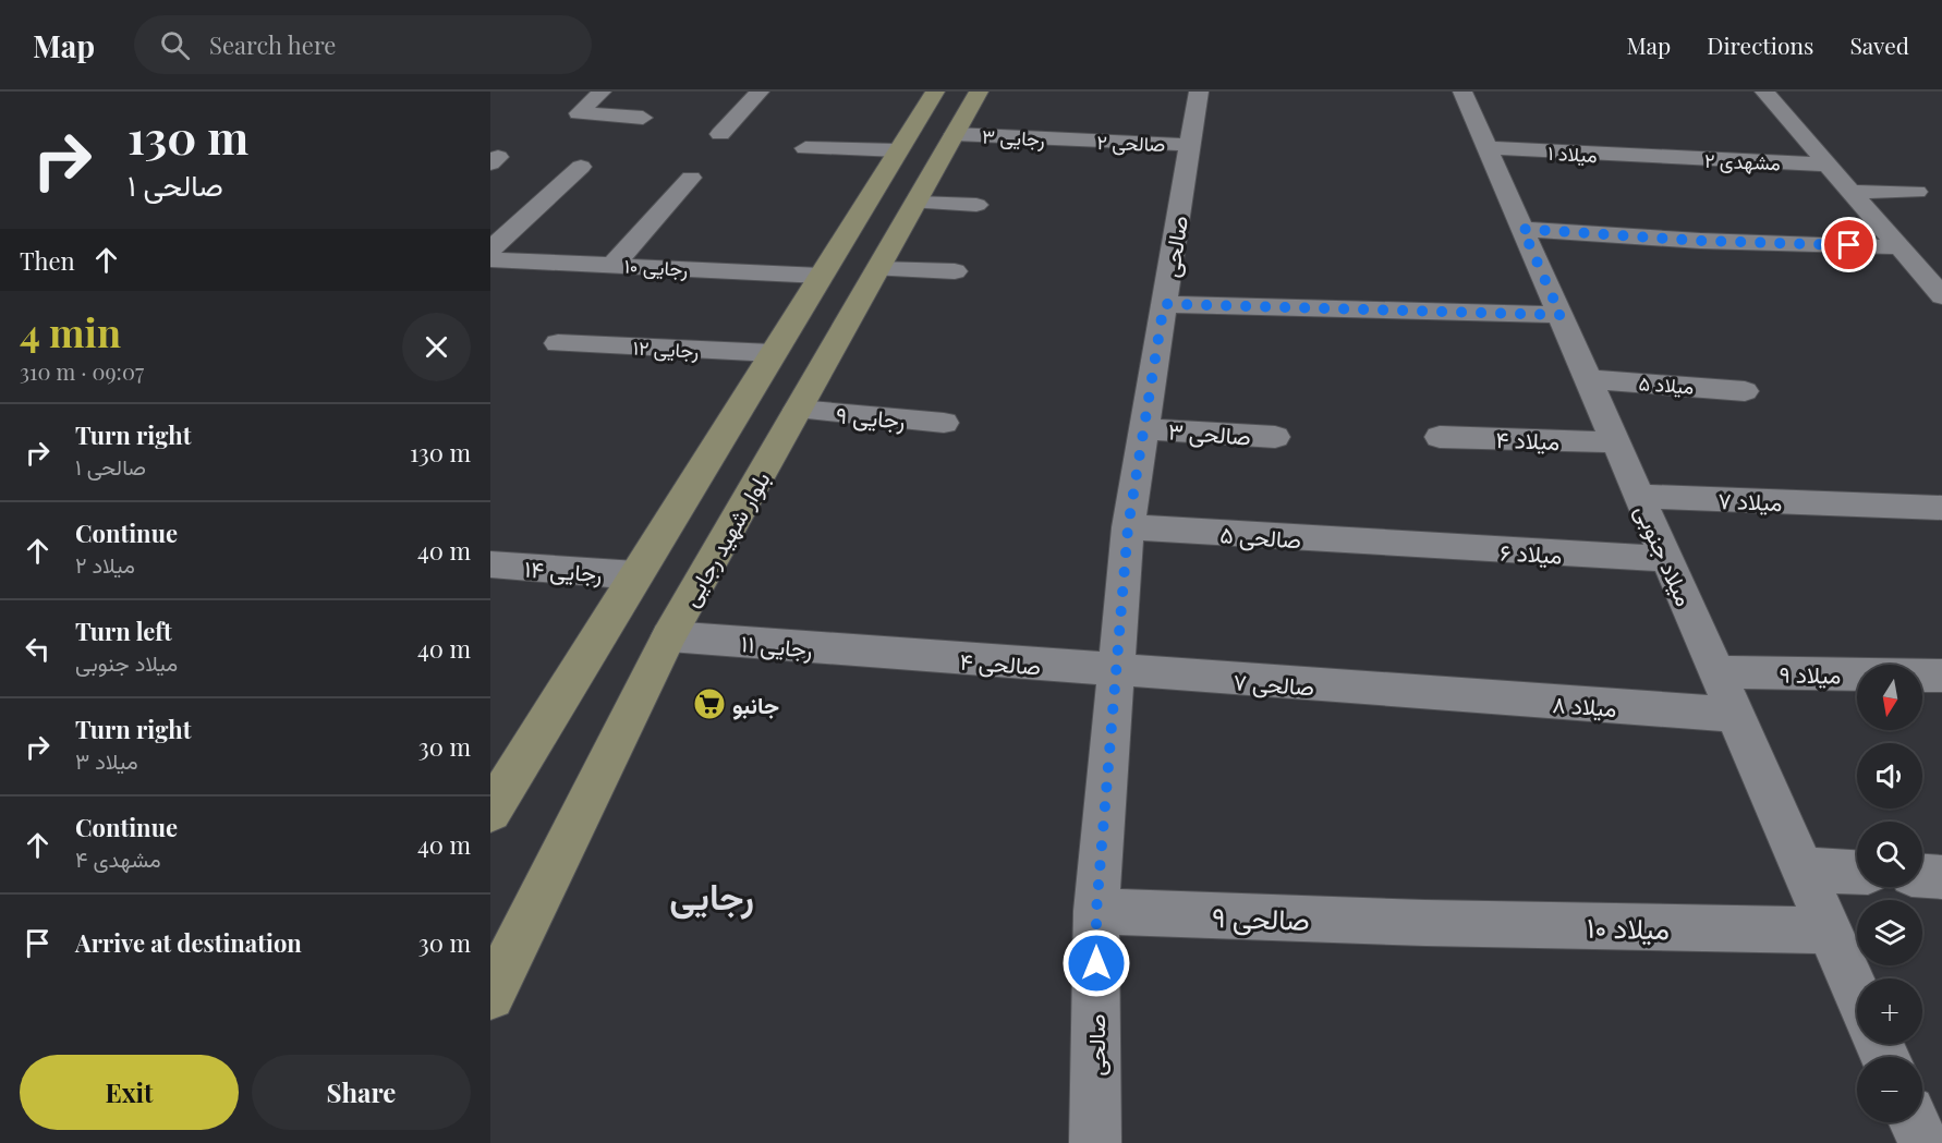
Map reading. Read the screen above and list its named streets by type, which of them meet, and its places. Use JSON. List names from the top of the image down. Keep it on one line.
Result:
{"streets":{"main road":["بلوار شهید رجایی"],"street":["رجایی ۳","صالحی ۲","میلاد ۱","مشهدی ۲","صالحی","رجایی ۱۰","رجایی ۱۲","میلاد ۵","رجایی ۹","صالحی ۳","میلاد ۴","میلاد ۷","صالحی ۵","میلاد ۶","میلاد جنوبی","رجایی ۱۴","رجایی ۱۱","صالحی ۴","میلاد ۹","صالحی ۷","میلاد ۸","صالحی ۹","میلاد ۱۰"]},"crossings":[["رجایی ۳","صالحی ۲"],["رجایی ۳","بلوار شهید رجایی"],["صالحی ۲","صالحی"],["میلاد ۱","مشهدی ۲"],["میلاد ۱","میلاد جنوبی"],["صالحی","صالحی ۳"],["صالحی","صالحی ۵"],["صالحی","صالحی ۴"],["صالحی","صالحی ۷"],["صالحی","صالحی ۹"],["میلاد ۵","میلاد جنوبی"],["رجایی ۹","بلوار شهید رجایی"],["میلاد ۴","میلاد جنوبی"],["میلاد ۷","میلاد جنوبی"],["صالحی ۵","میلاد ۶"],["بلوار شهید رجایی","رجایی ۱۱"],["میلاد ۶","میلاد جنوبی"],["میلاد جنوبی","میلاد ۹"],["میلاد جنوبی","میلاد ۸"],["میلاد جنوبی","میلاد ۱۰"],["رجایی ۱۱","صالحی ۴"],["صالحی ۴","صالحی ۷"],["صالحی ۷","میلاد ۸"],["صالحی ۹","میلاد ۱۰"]],"districts":["رجایی"],"places":{"supermarket":["جانبو"]},"north":"bottom","page":{"header":"Map","search":"Search here","nav":["Map","Directions","Saved"],"turn":["130 m","صالحی ۱"],"then":"Then","heading":["4 min","310 m · 09:07"],"list":[{"name":"Turn right","note":"صالحی ۱","value":"130 m"},{"name":"Continue","note":"میلاد ۲","value":"40 m"},{"name":"Turn left","note":"میلاد جنوبی","value":"40 m"},{"name":"Turn right","note":"میلاد ۳","value":"30 m"},{"name":"Continue","note":"مشهدی ۴","value":"40 m"},{"name":"Arrive at destination","value":"30 m"}],"map_buttons":["+","−"],"buttons":["Exit","Share"]}}
